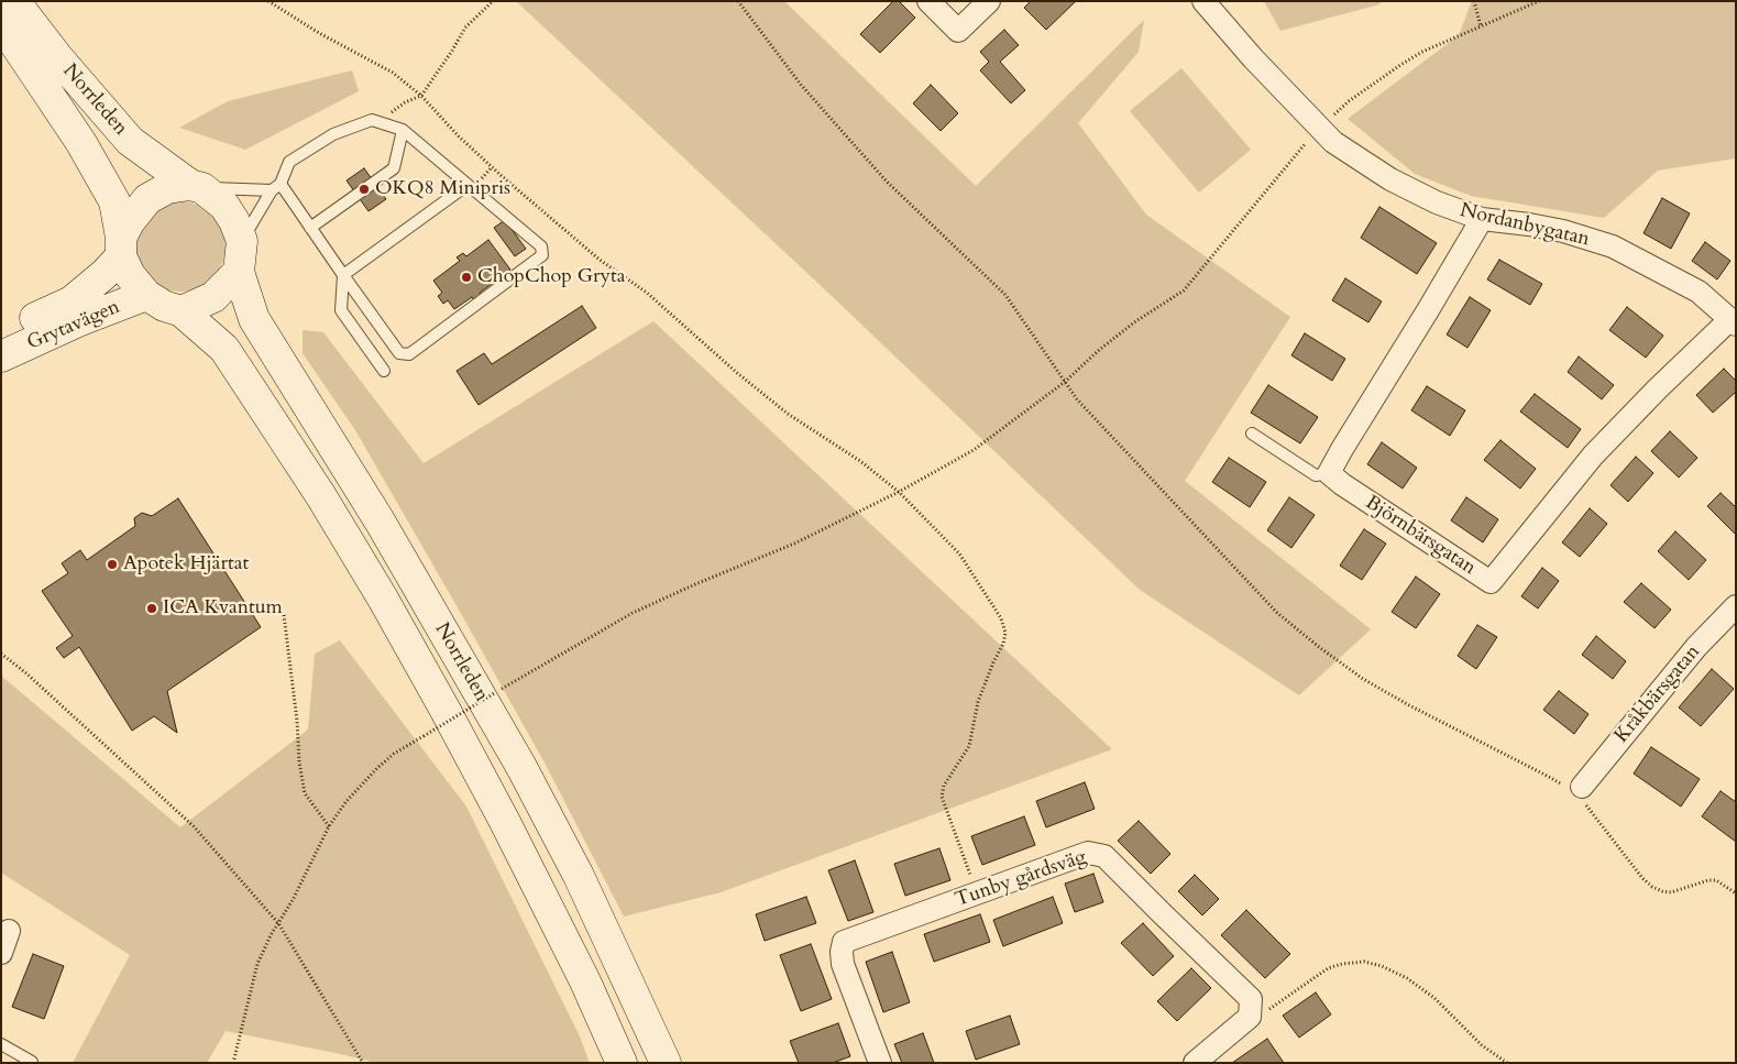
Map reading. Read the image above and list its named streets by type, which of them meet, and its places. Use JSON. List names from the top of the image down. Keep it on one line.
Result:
{"streets":{"main road":["Norrleden","Grytavägen"],"street":["Nordanbygatan","Björnbärsgatan","Kråkbärsgatan","Tunby gårdsväg"]},"crossings":[["Norrleden","Grytavägen"],["Nordanbygatan","Björnbärsgatan"]],"places":["OKQ8 Minipris","ChopChop Gryta","Apotek Hjärtat","ICA Kvantum"]}
